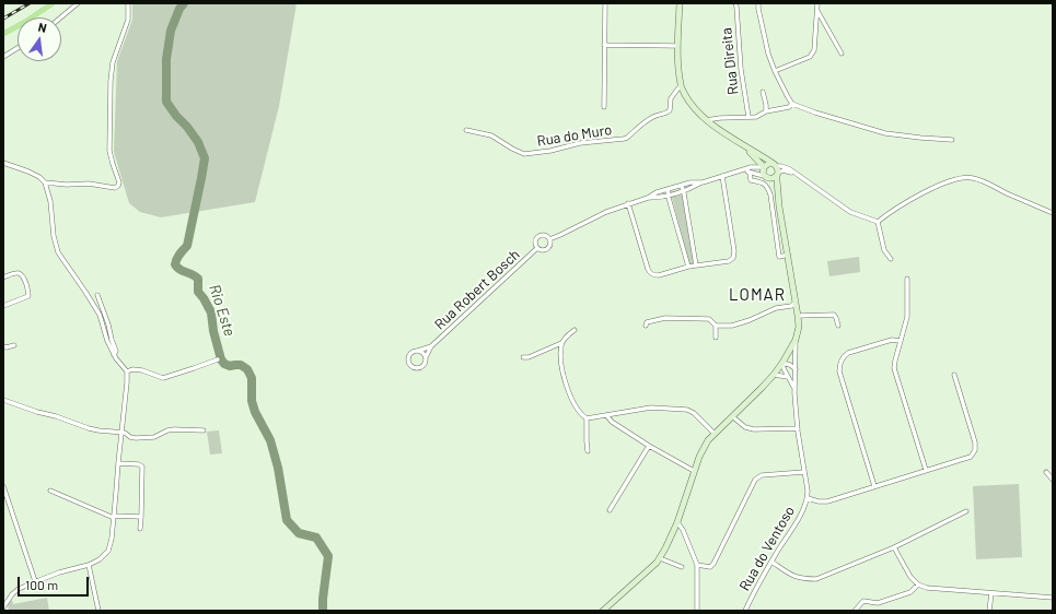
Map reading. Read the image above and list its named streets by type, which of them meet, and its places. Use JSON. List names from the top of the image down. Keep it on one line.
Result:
{"streets":{"street":["Rua Direita","Rua do Muro","Rua Robert Bosch","Rua do Ventoso"]},"districts":["LOMAR"],"water":["Rio Este"],"scale_bar":"100 m","north":"top"}
